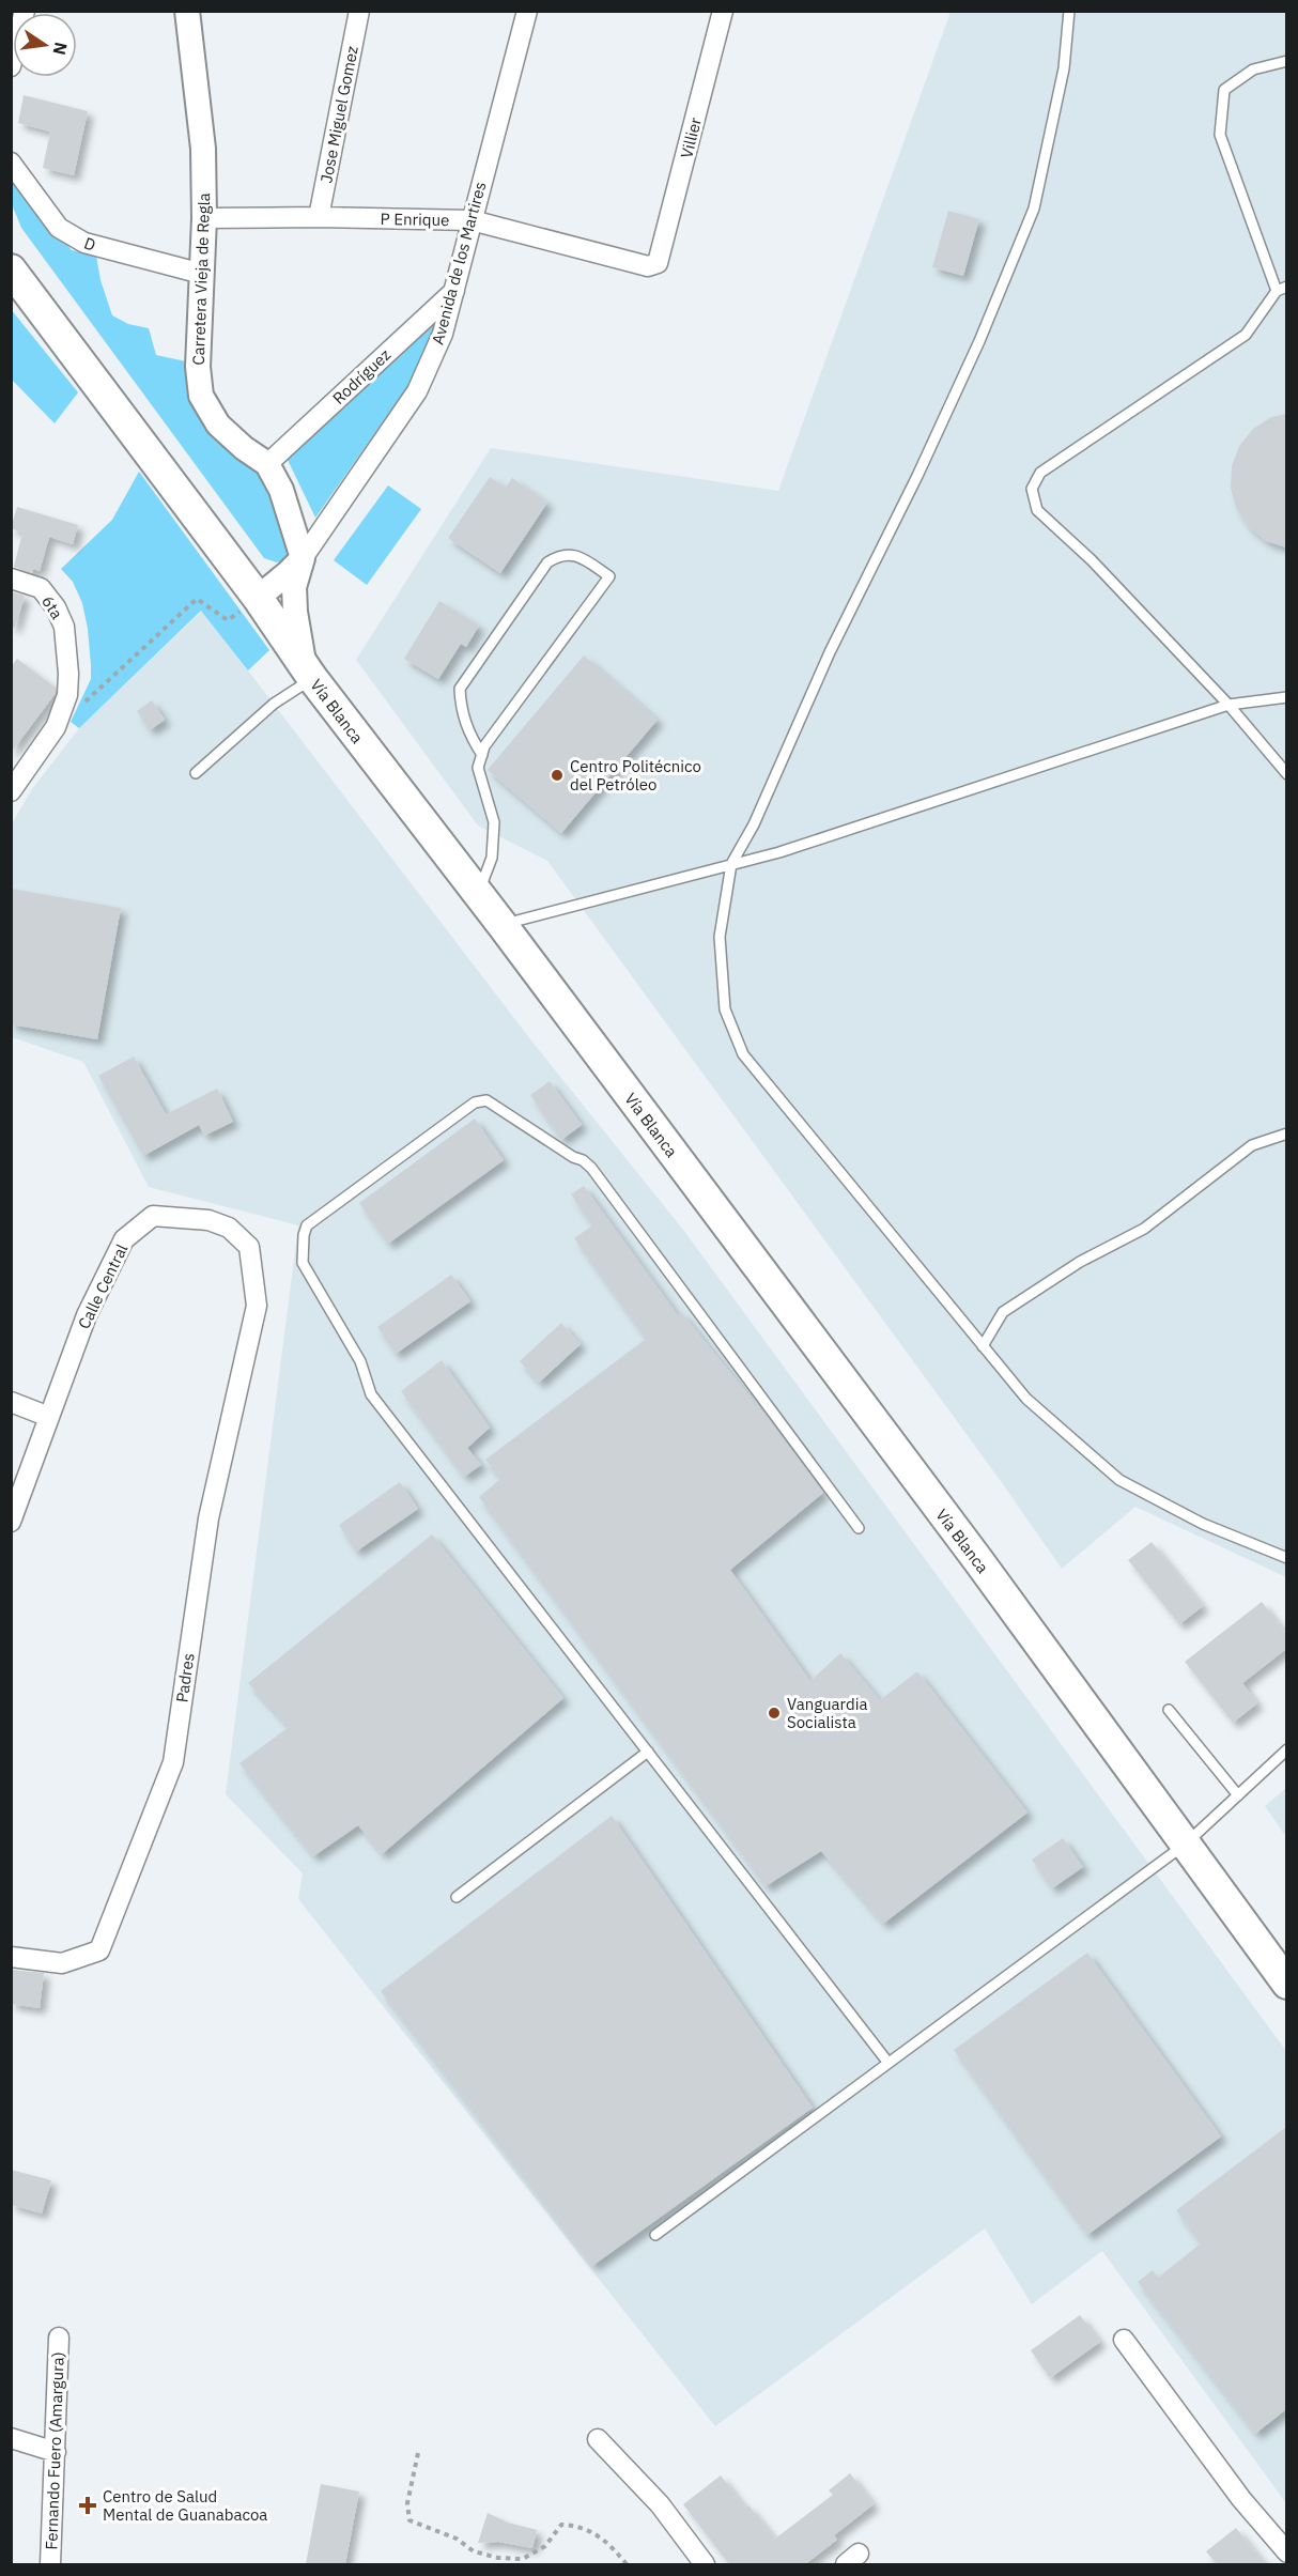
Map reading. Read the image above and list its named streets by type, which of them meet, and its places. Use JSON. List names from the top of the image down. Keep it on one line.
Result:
{"streets":{"main road":["Vía Blanca"],"street":["Jose Miguel Gomez","Villier","P Enrique","D","Avenida de los Martires","Carretera Vieja de Regla","Rodríguez","6ta","Calle Central","Padres","Fernando Fuero (Amargura)"]},"crossings":[["Jose Miguel Gomez","P Enrique"],["Villier","P Enrique"],["P Enrique","Avenida de los Martires"],["P Enrique","Carretera Vieja de Regla"],["D","Carretera Vieja de Regla"],["Avenida de los Martires","Carretera Vieja de Regla"],["Avenida de los Martires","Rodríguez"],["Carretera Vieja de Regla","Rodríguez"],["Calle Central","Padres"]],"places":{"other":["Centro Politécnico del Petróleo","Vanguardia Socialista"],"health":["Centro de Salud Mental de Guanabacoa"]},"north":"right"}
